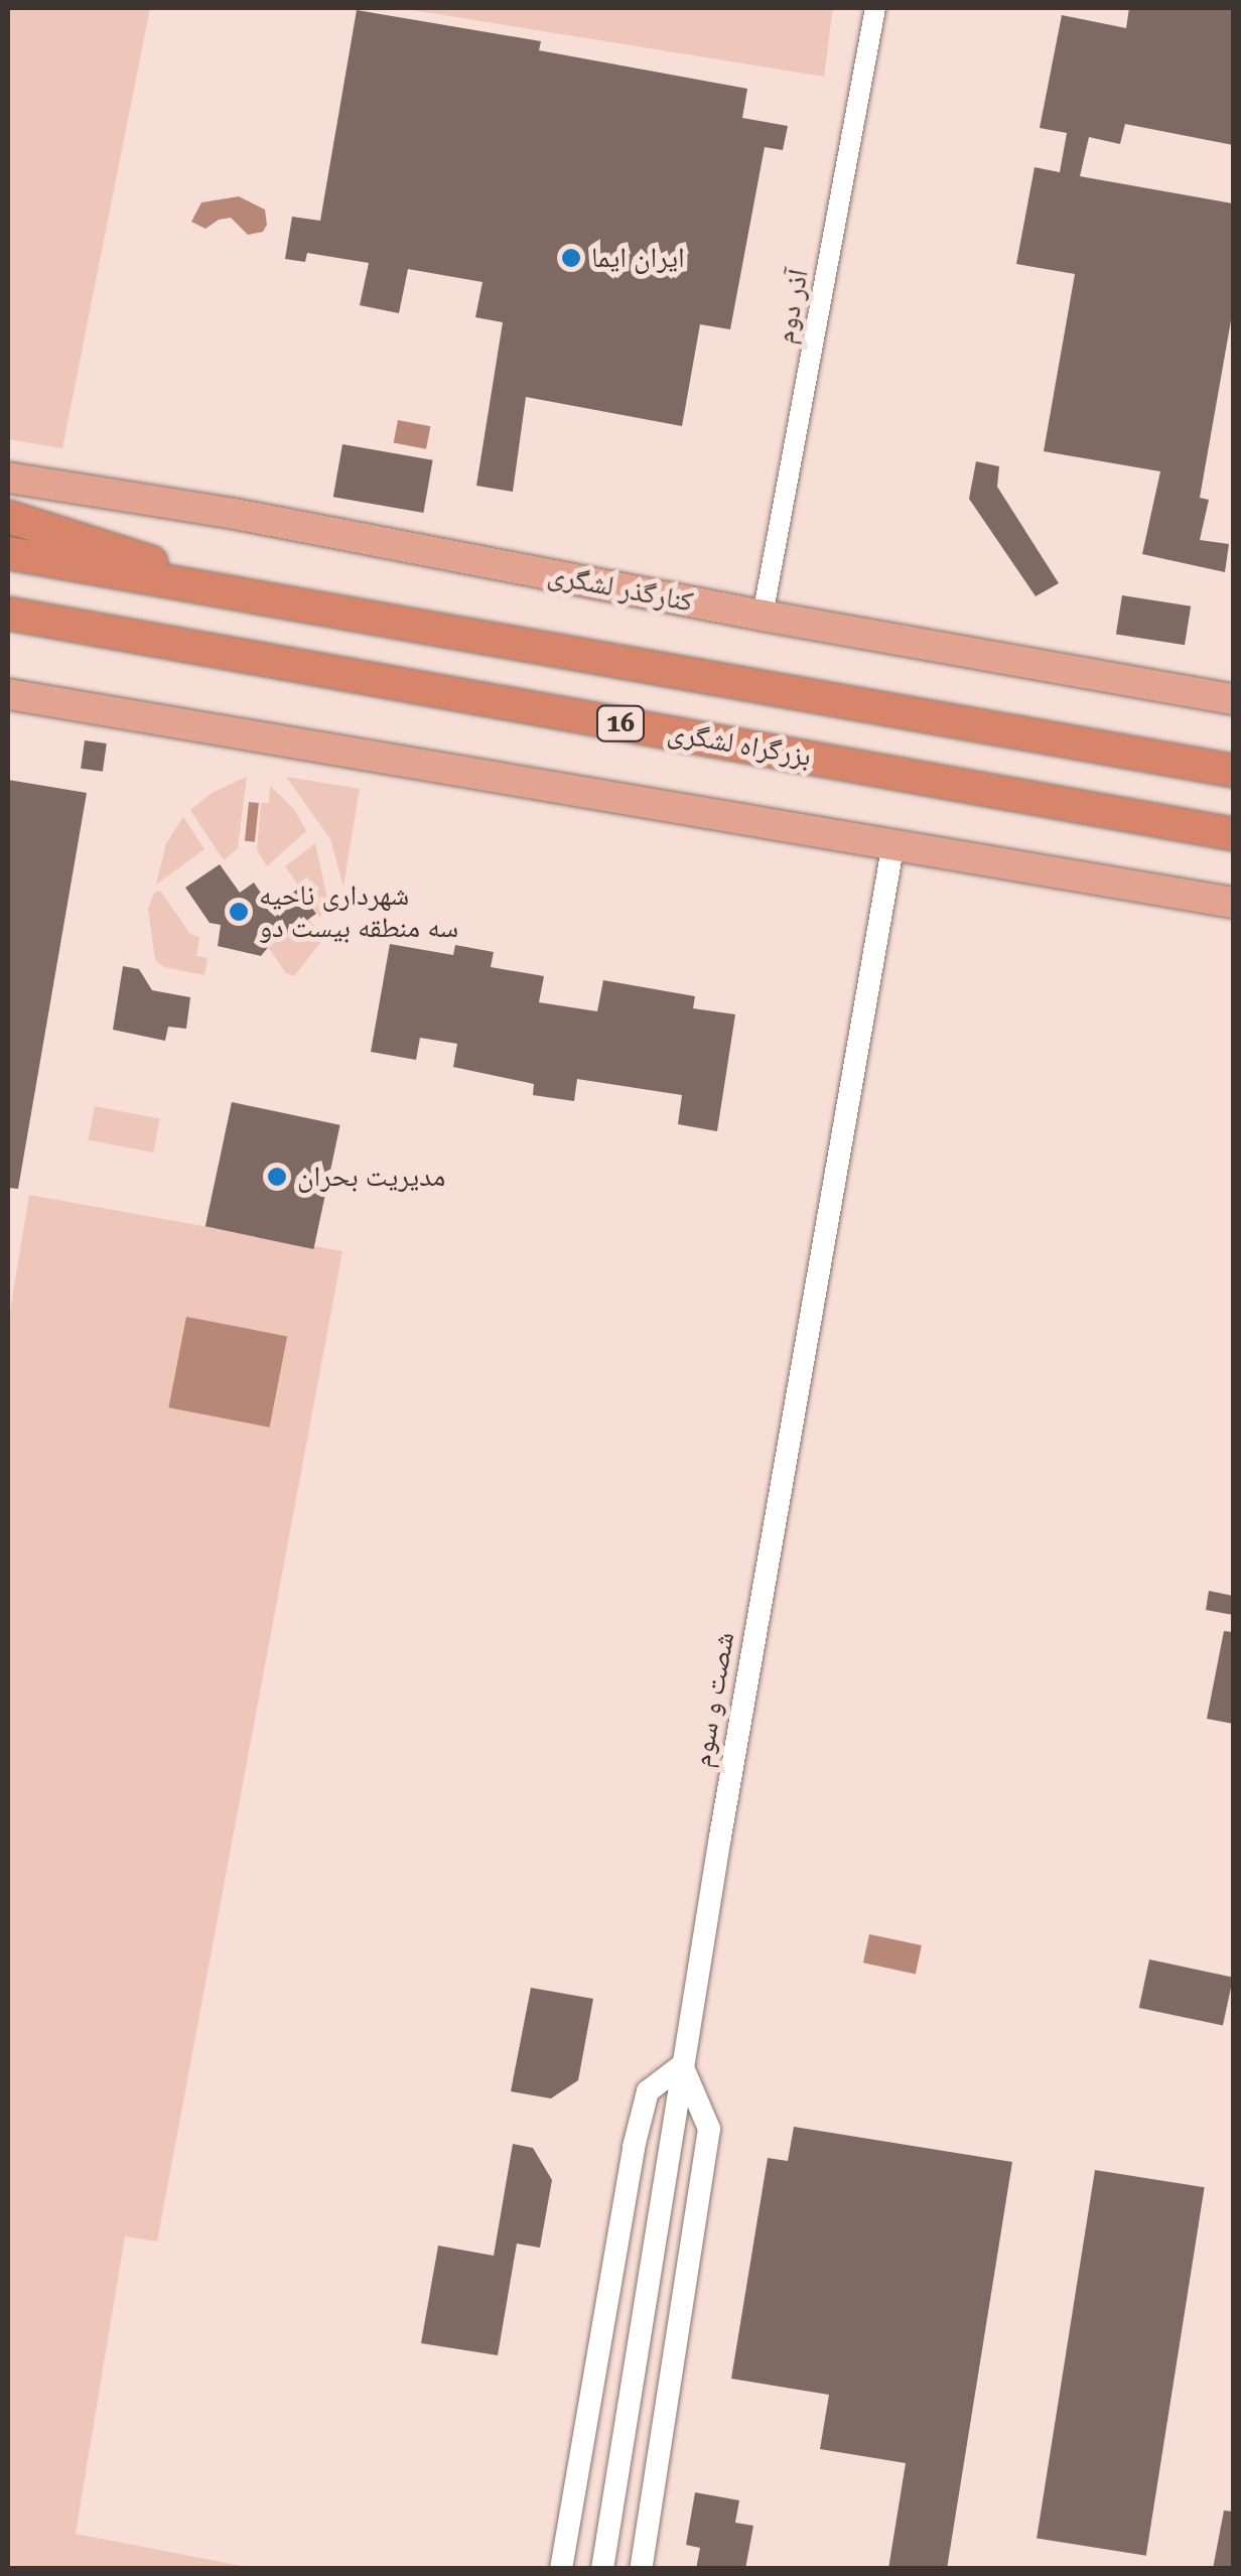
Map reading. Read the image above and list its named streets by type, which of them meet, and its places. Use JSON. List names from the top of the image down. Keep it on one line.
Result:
{"streets":{"highway":["16","بزرگراه لشگری"],"main road":["کنارگذر لشگری"],"street":["آذر دوم","شصت و سوم"]},"crossings":[["آذر دوم","کنارگذر لشگری"]],"places":["ایران ایما","شهرداری ناحیه سه منطقه بیست دو","مدیریت بحران"]}
